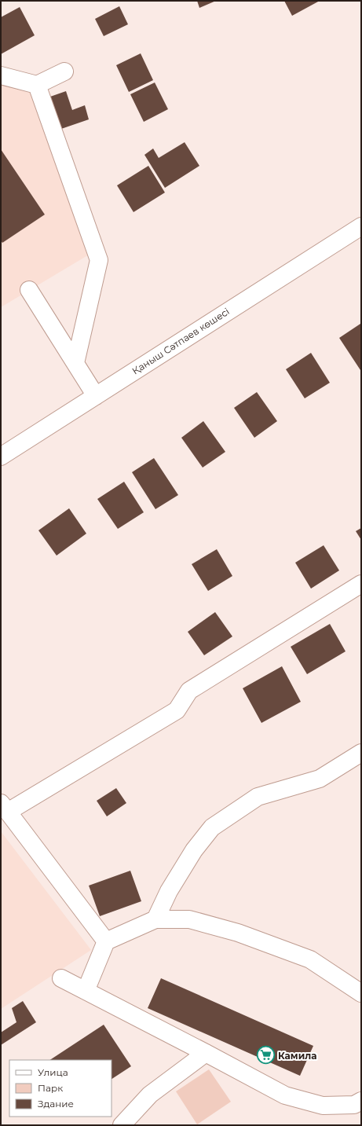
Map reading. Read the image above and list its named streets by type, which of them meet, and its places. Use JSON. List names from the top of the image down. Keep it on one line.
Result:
{"streets":{"street":["Қаныш Сәтпаев көшесі"]},"places":{"supermarket":["Камила"]},"legend":["Улица","Парк","Здание"]}
